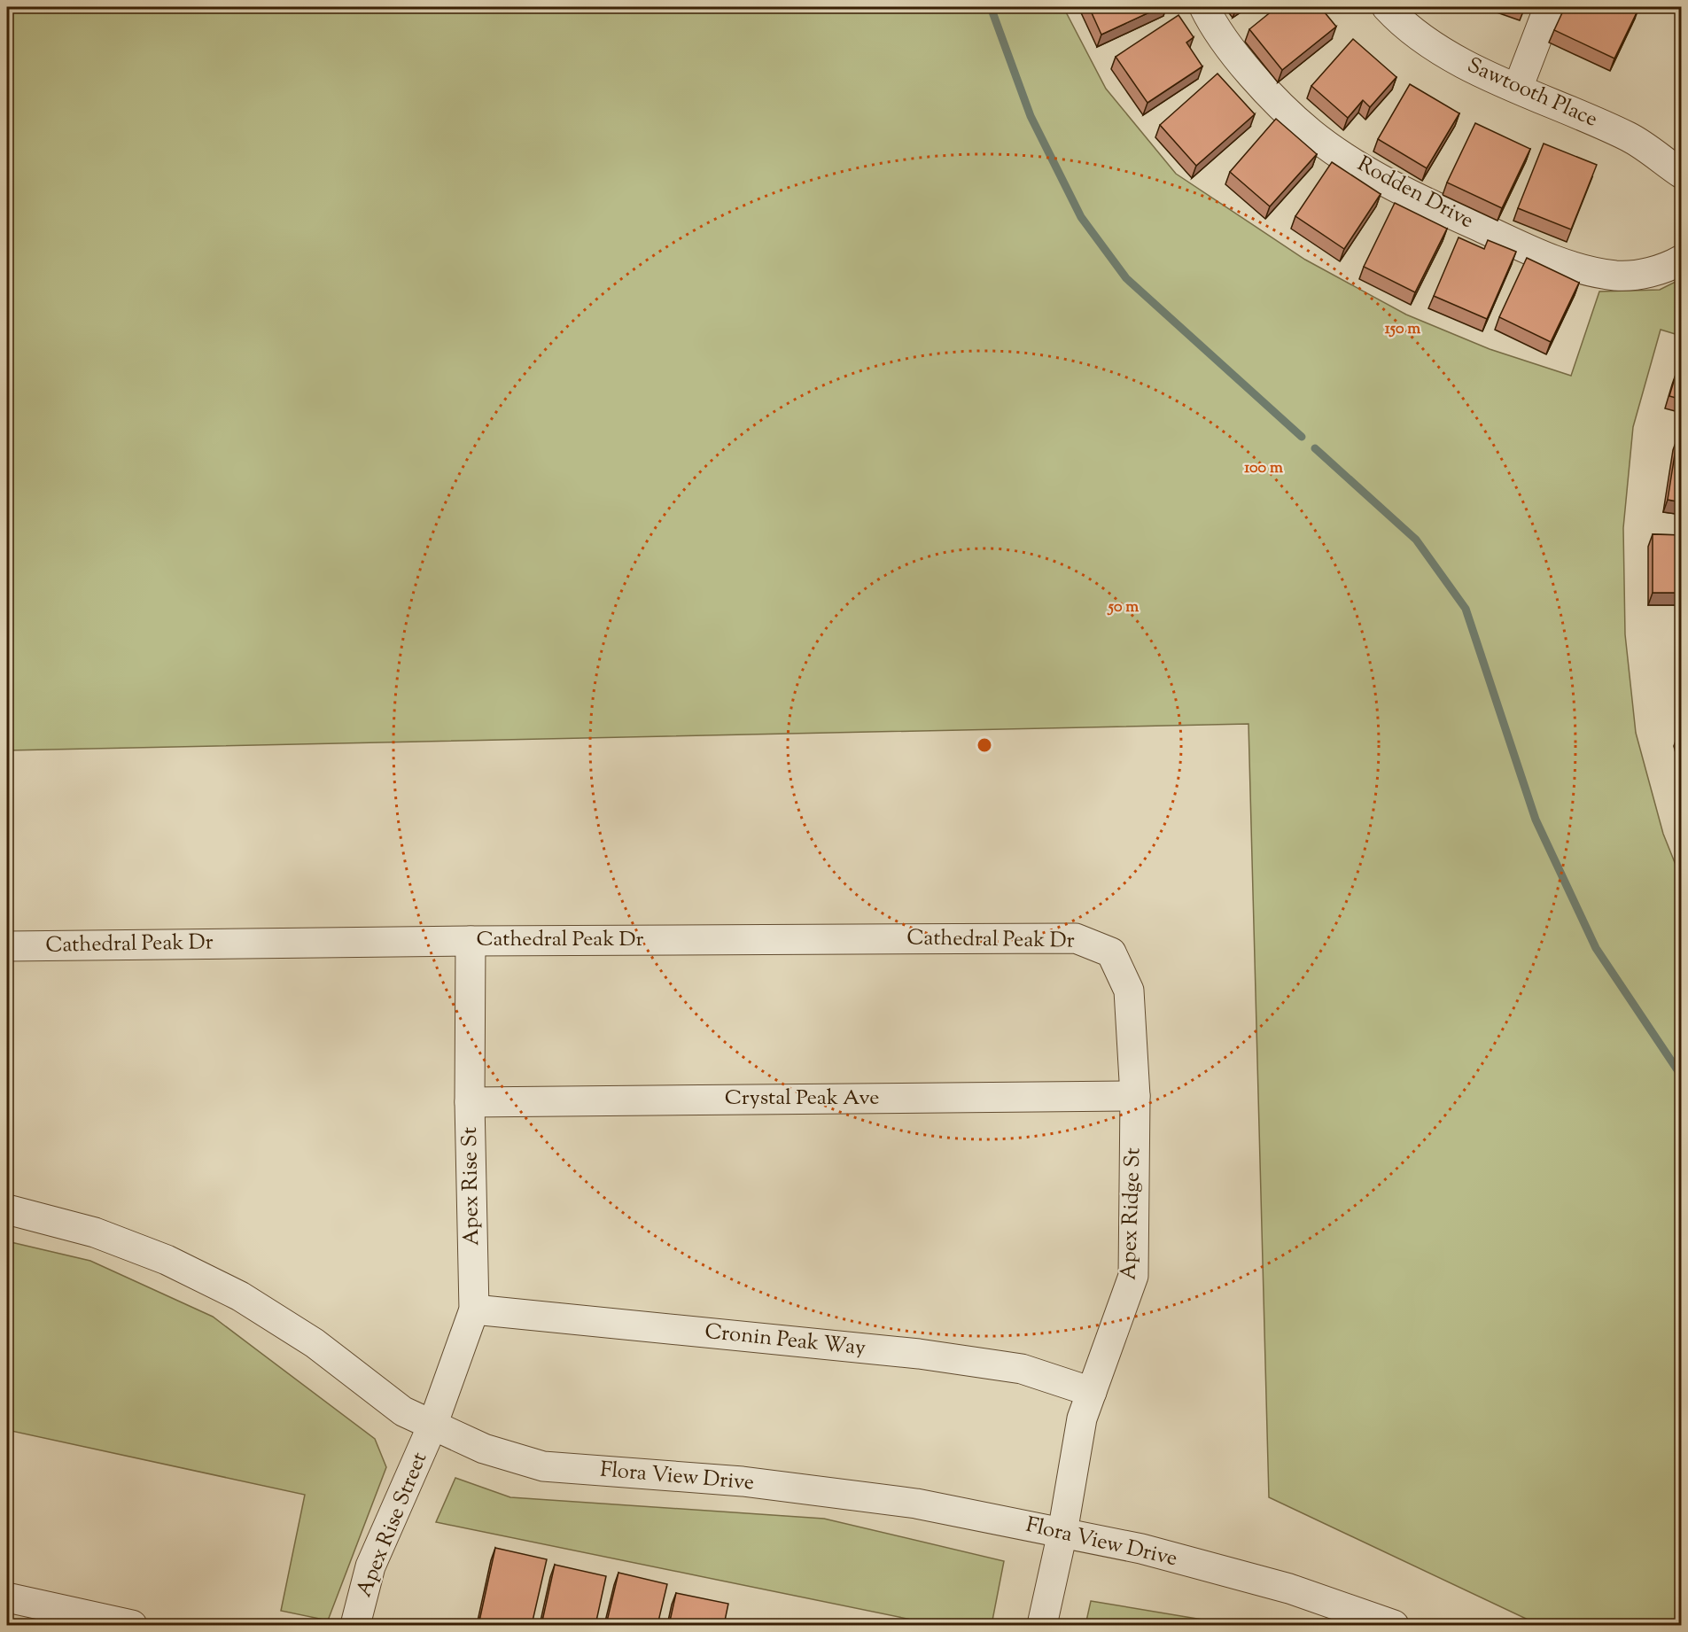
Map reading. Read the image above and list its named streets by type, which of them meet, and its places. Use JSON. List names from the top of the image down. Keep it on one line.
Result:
{"streets":{"street":["Sawtooth Place","Rodden Drive","Cathedral Peak Dr","Crystal Peak Ave","Apex Rise St","Apex Ridge St","Cronin Peak Way","Flora View Drive","Apex Rise Street"]},"crossings":[["Cathedral Peak Dr","Apex Rise St"],["Cathedral Peak Dr","Apex Ridge St"],["Crystal Peak Ave","Apex Rise St"],["Crystal Peak Ave","Apex Ridge St"],["Apex Rise St","Cronin Peak Way"],["Apex Rise St","Flora View Drive"],["Apex Rise St","Apex Rise Street"],["Apex Ridge St","Cronin Peak Way"],["Apex Ridge St","Flora View Drive"],["Flora View Drive","Apex Rise Street"]],"rings":["150 m","100 m","50 m"]}
